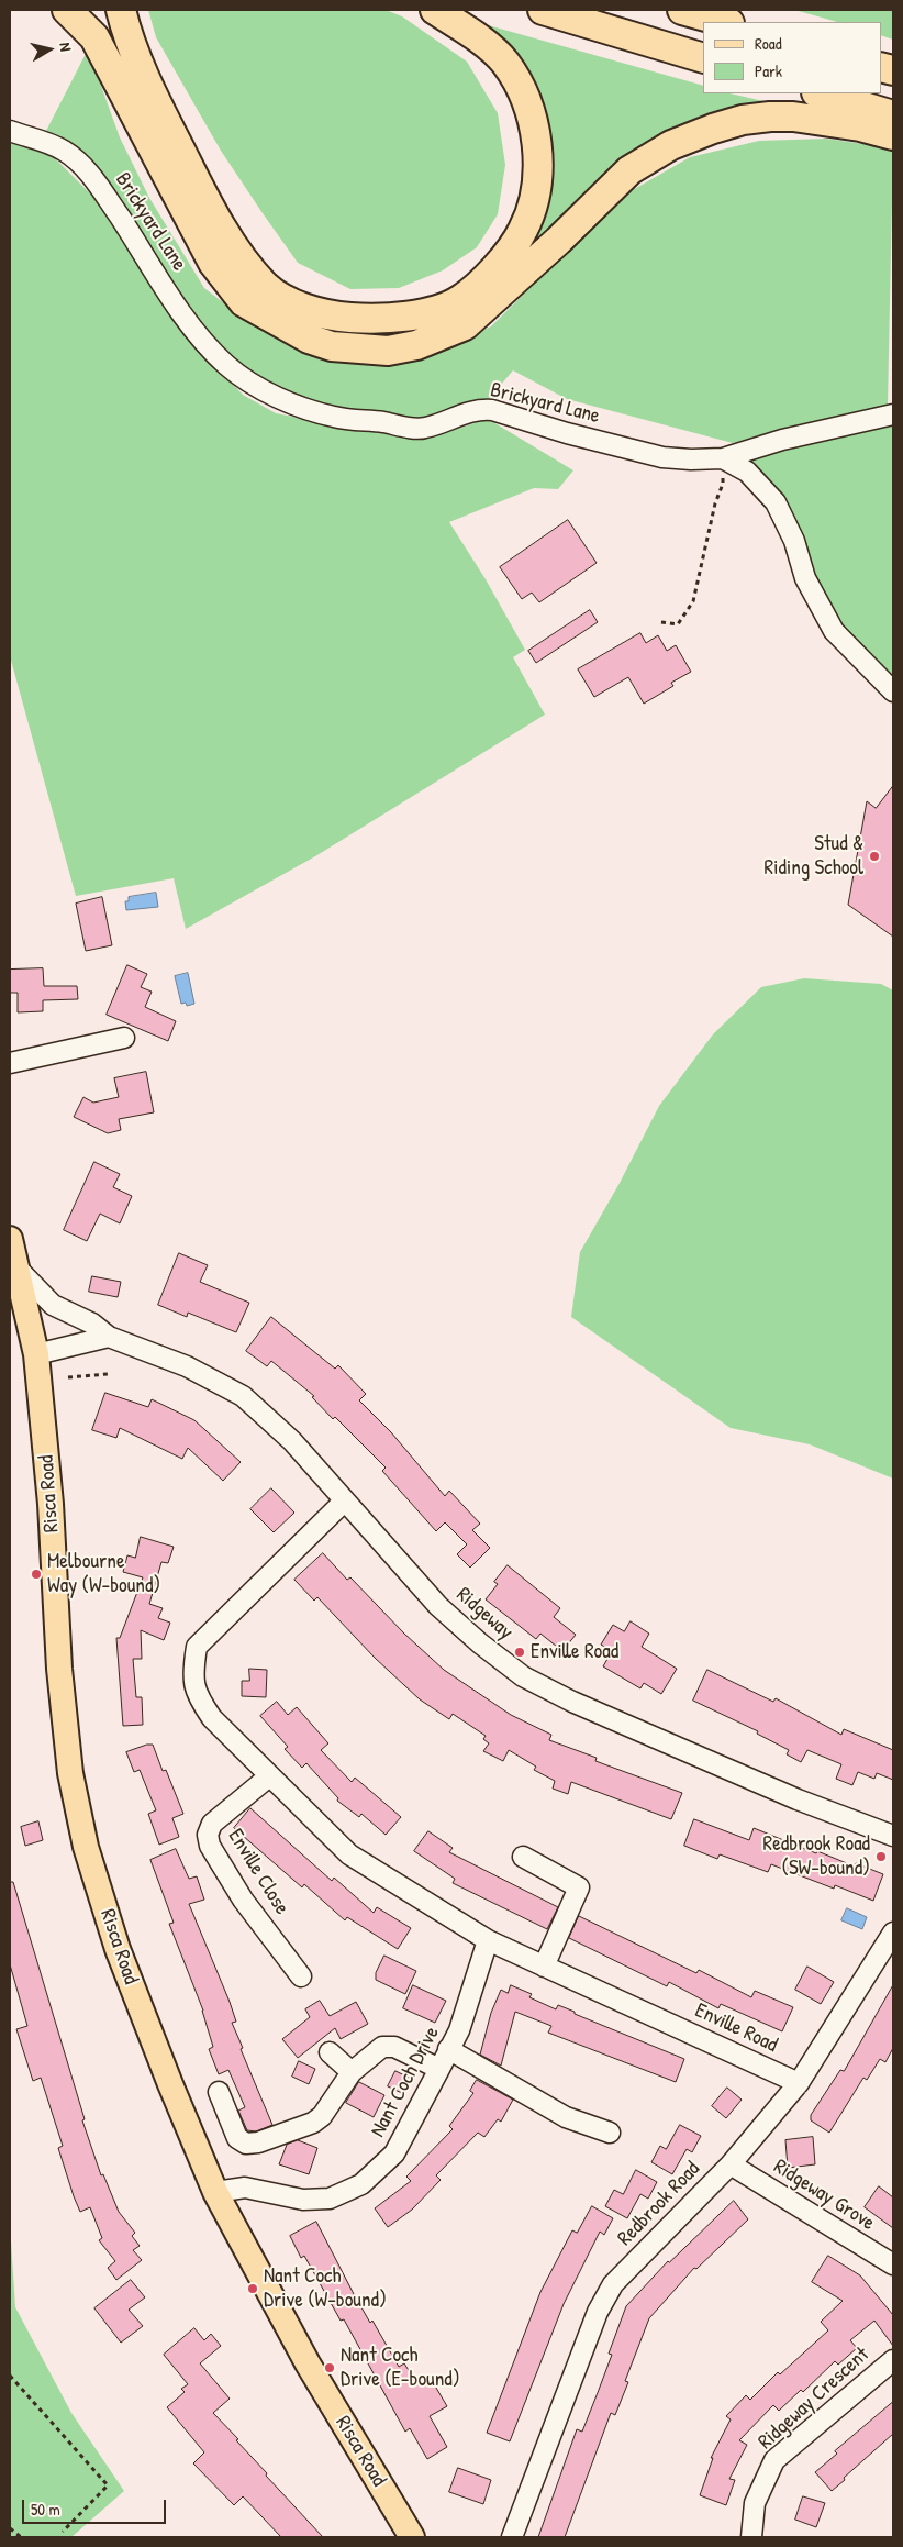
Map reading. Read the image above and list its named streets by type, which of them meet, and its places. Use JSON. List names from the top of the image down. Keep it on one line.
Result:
{"streets":{"main road":["Risca Road"],"street":["Brickyard Lane","Ridgeway","Enville Close","Enville Road","Nant Coch Drive","Ridgeway Grove","Redbrook Road","Ridgeway Crescent"]},"crossings":[["Risca Road","Ridgeway"],["Risca Road","Nant Coch Drive"],["Ridgeway","Enville Road"],["Enville Close","Enville Road"],["Enville Road","Nant Coch Drive"],["Enville Road","Redbrook Road"],["Ridgeway Grove","Redbrook Road"]],"places":["Stud & Riding School","Melbourne Way (W-bound)","Enville Road","Redbrook Road (SW-bound)","Nant Coch Drive (W-bound)","Nant Coch Drive (E-bound)"],"legend":["Road","Park"],"scale_bar":"50 m","north":"right"}
